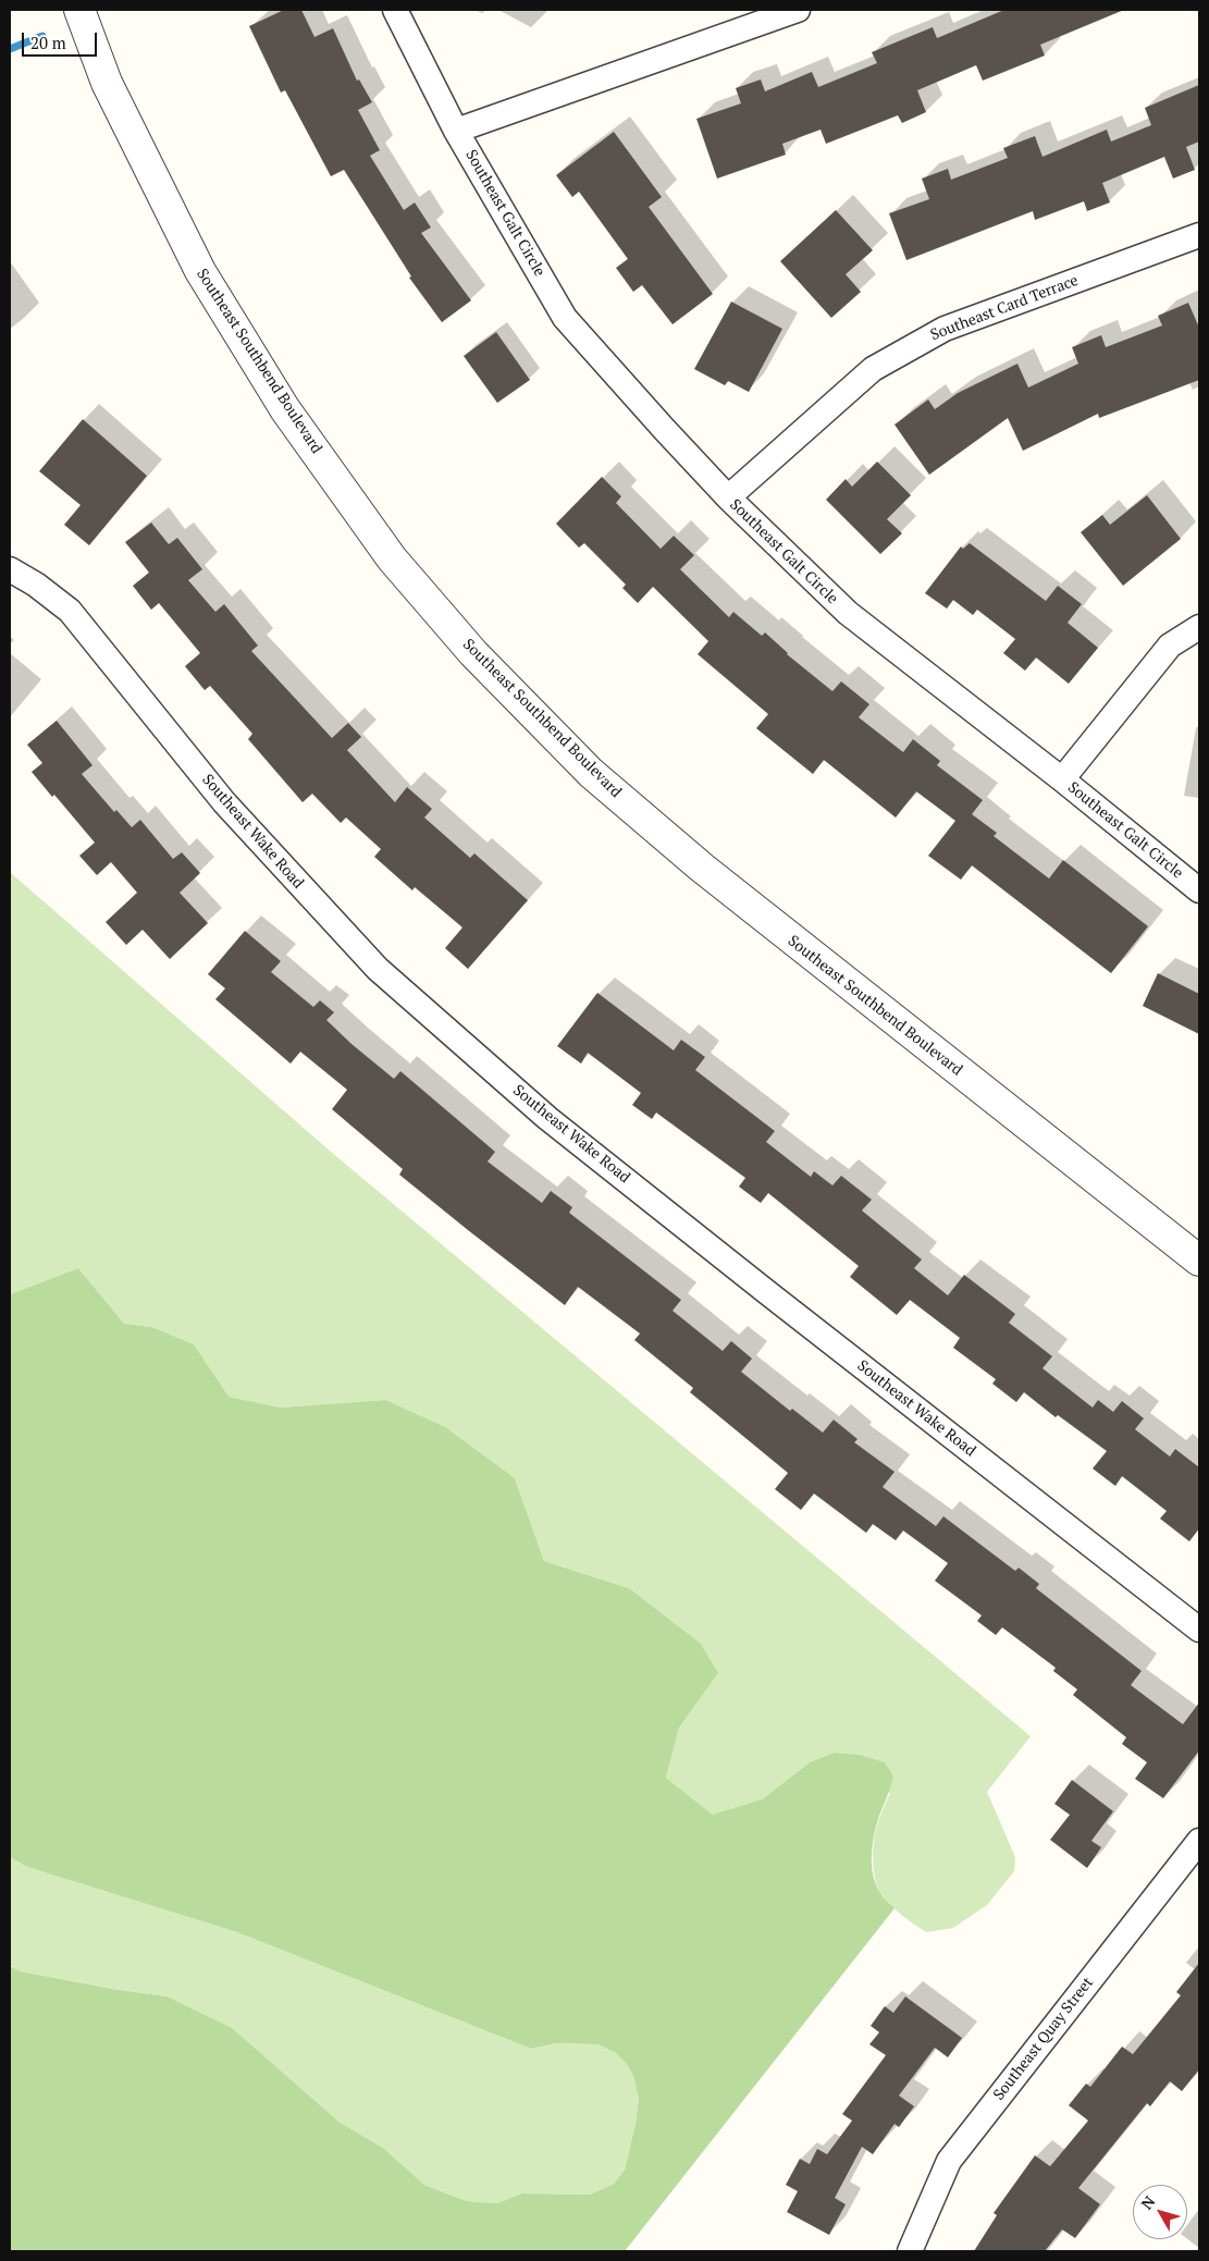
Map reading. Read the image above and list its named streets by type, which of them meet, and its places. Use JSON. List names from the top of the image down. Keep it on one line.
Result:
{"streets":{"street":["Southeast Galt Circle","Southeast Card Terrace","Southeast Southbend Boulevard","Southeast Wake Road","Southeast Quay Street"]},"crossings":[["Southeast Galt Circle","Southeast Card Terrace"]],"scale_bar":"20 m","north":"top left"}
